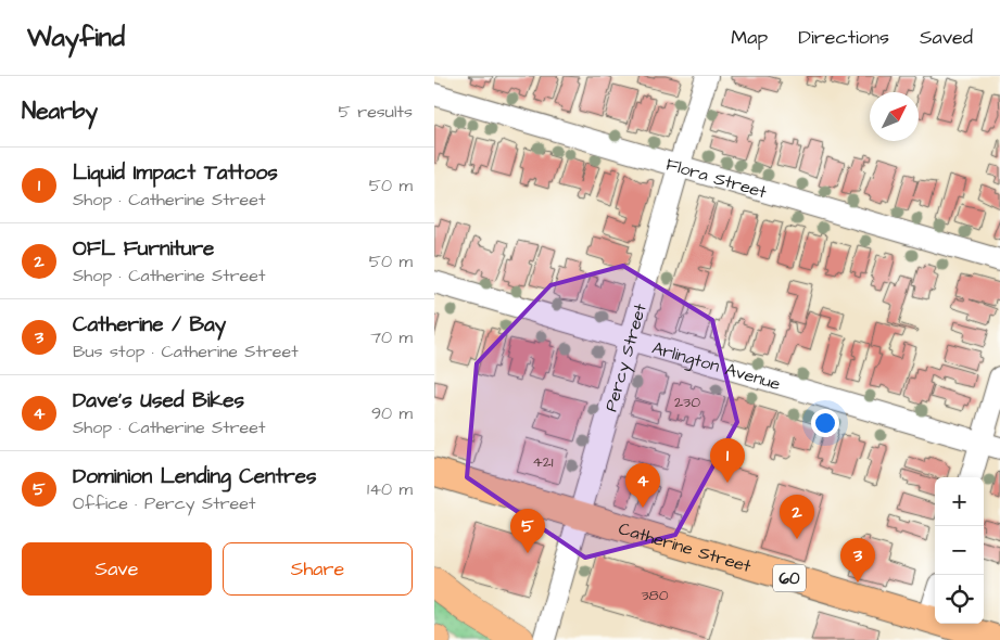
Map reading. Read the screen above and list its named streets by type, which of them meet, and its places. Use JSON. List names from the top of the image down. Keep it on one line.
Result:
{"streets":{"main road":["Catherine Street","60"],"street":["Flora Street","Percy Street","Arlington Avenue"]},"crossings":[["Flora Street","Percy Street"],["Percy Street","Arlington Avenue"],["Percy Street","Catherine Street"]],"house_numbers":["230","421","380"],"north":"top right","page":{"header":"Wayfind","nav":["Map","Directions","Saved"],"heading":["Nearby","5 results"],"list":[{"mark":"1","name":"Liquid Impact Tattoos","note":"Shop · Catherine Street","value":"50 m"},{"mark":"2","name":"OFL Furniture","note":"Shop · Catherine Street","value":"50 m"},{"mark":"3","name":"Catherine / Bay","note":"Bus stop · Catherine Street","value":"70 m"},{"mark":"4","name":"Dave's Used Bikes","note":"Shop · Catherine Street","value":"90 m"},{"mark":"5","name":"Dominion Lending Centres","note":"Office · Percy Street","value":"140 m"}],"pins":["1","4","2","5","3"],"map_buttons":["+","−"],"buttons":["Save","Share"]}}
